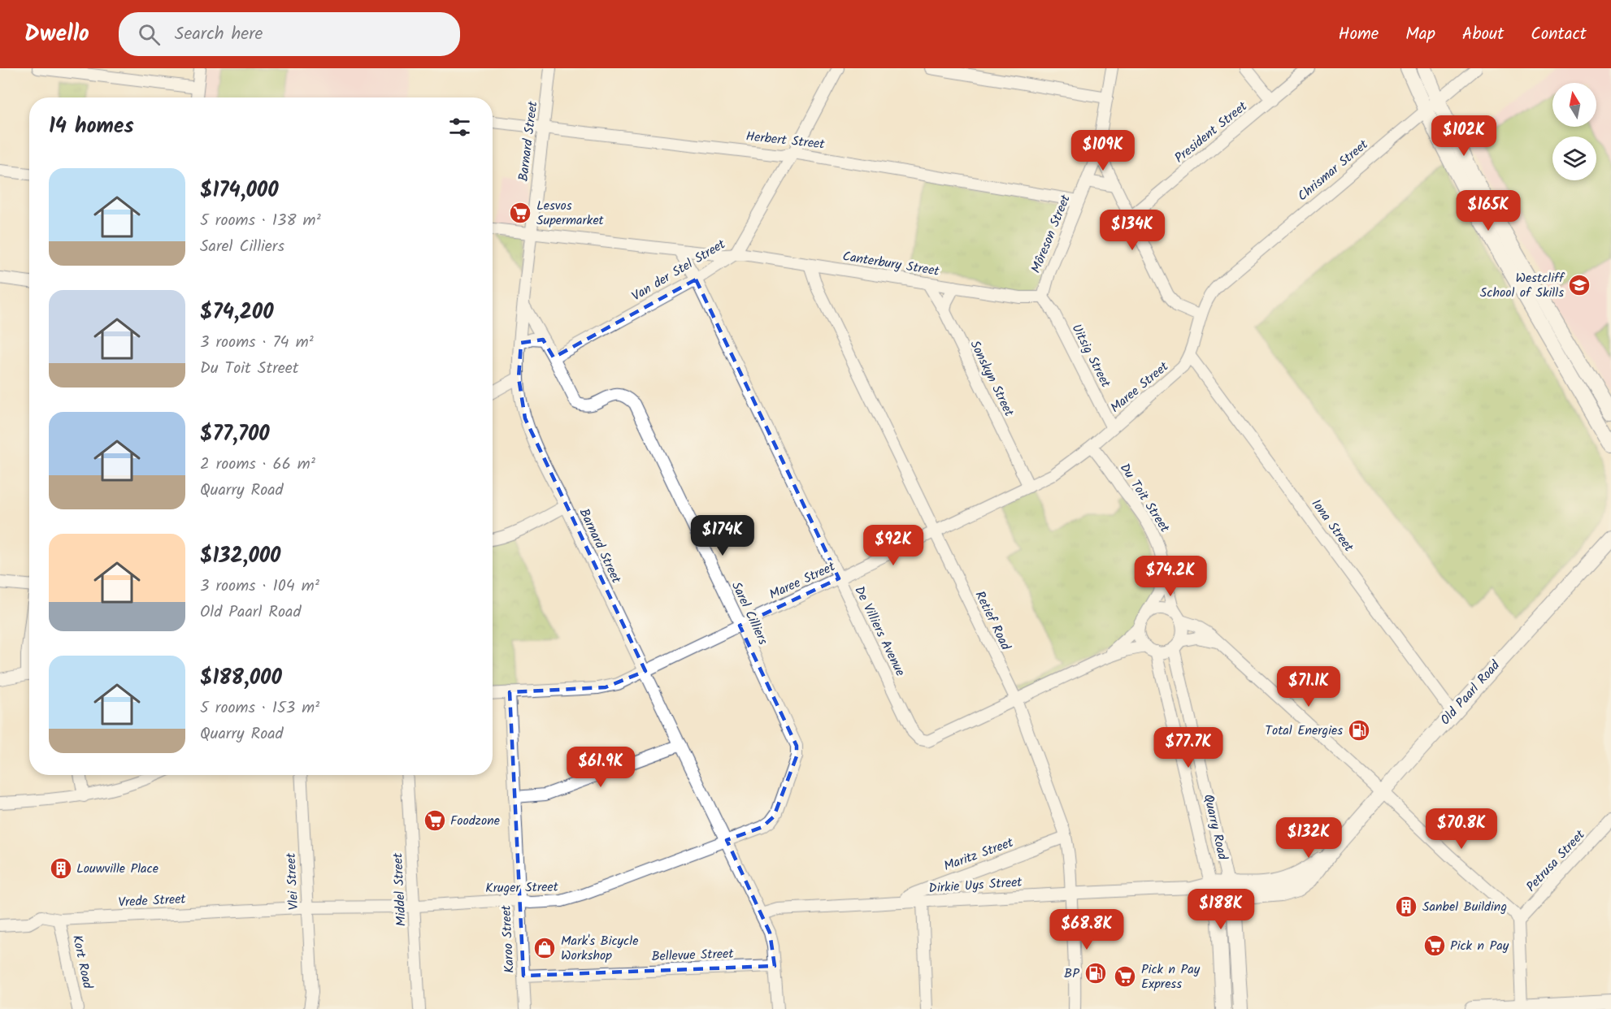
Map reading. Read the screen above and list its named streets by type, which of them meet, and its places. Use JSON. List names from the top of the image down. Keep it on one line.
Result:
{"streets":{"main road":["Old Paarl Road","Quarry Road"],"street":["President Street","Herbert Street","Barnard Street","Chrismar Street","Môreson Street","Canterbury Street","Van der Stel Street","Uitsig Street","Sonskyn Street","Maree Street","Du Toit Street","Iona Street","Sarel Cilliers","Retief Road","De Villiers Avenue","Maritz Street","Petrusa Street","Vlei Street","Dirkie Uys Street","Kruger Street","Middel Street","Vrede Street","Karoo Street","Bellevue Street","Kort Road"]},"crossings":[["Herbert Street","Barnard Street"],["Herbert Street","Môreson Street"],["Herbert Street","Van der Stel Street"],["Barnard Street","Canterbury Street"],["Barnard Street","Maree Street"],["Barnard Street","Sarel Cilliers"],["Barnard Street","Dirkie Uys Street"],["Barnard Street","Kruger Street"],["Barnard Street","Bellevue Street"],["Chrismar Street","Maree Street"],["Môreson Street","Canterbury Street"],["Môreson Street","Uitsig Street"],["Canterbury Street","Van der Stel Street"],["Canterbury Street","Uitsig Street"],["Canterbury Street","Sonskyn Street"],["Canterbury Street","Retief Road"],["Canterbury Street","De Villiers Avenue"],["Van der Stel Street","Sarel Cilliers"],["Van der Stel Street","De Villiers Avenue"],["Uitsig Street","Maree Street"],["Sonskyn Street","Maree Street"],["Maree Street","Du Toit Street"],["Maree Street","Iona Street"],["Maree Street","Sarel Cilliers"],["Maree Street","Retief Road"],["Maree Street","De Villiers Avenue"],["Maree Street","Karoo Street"],["Du Toit Street","De Villiers Avenue"],["Du Toit Street","Quarry Road"],["Iona Street","Old Paarl Road"],["Sarel Cilliers","Kruger Street"],["Retief Road","De Villiers Avenue"],["Retief Road","Maritz Street"],["Retief Road","Dirkie Uys Street"],["De Villiers Avenue","Quarry Road"],["Old Paarl Road","Quarry Road"],["Quarry Road","Dirkie Uys Street"],["Maritz Street","Dirkie Uys Street"],["Vlei Street","Kruger Street"],["Vlei Street","Vrede Street"],["Kruger Street","Middel Street"],["Kruger Street","Vrede Street"],["Kruger Street","Karoo Street"],["Vrede Street","Kort Road"],["Karoo Street","Bellevue Street"]],"places":{"supermarket":["Lesvos Supermarket","Foodzone","Pick n Pay","Pick n Pay Express"],"school or university":["Westcliff School of Skills"],"fuel station":["Total Energies","BP"],"building":["Louwville Place","Sanbel Building"],"shop":["Mark's Bicycle Workshop"]},"north":"top","page":{"header":"Dwello","search":"Search here","nav":["Home","Map","About","Contact"],"heading":"14 homes","price":["$102K","$109K","$165K","$134K","$174K","$92K","$74.2K","$71.1K","$77.7K","$61.9K","$70.8K","$132K","$188K","$68.8K"],"list":[{"name":"$174,000","note":"5 rooms · 138 m² · Sarel Cilliers"},{"name":"$74,200","note":"3 rooms · 74 m² · Du Toit Street"},{"name":"$77,700","note":"2 rooms · 66 m² · Quarry Road"},{"name":"$132,000","note":"3 rooms · 104 m² · Old Paarl Road"},{"name":"$188,000","note":"5 rooms · 153 m² · Quarry Road"}]}}
